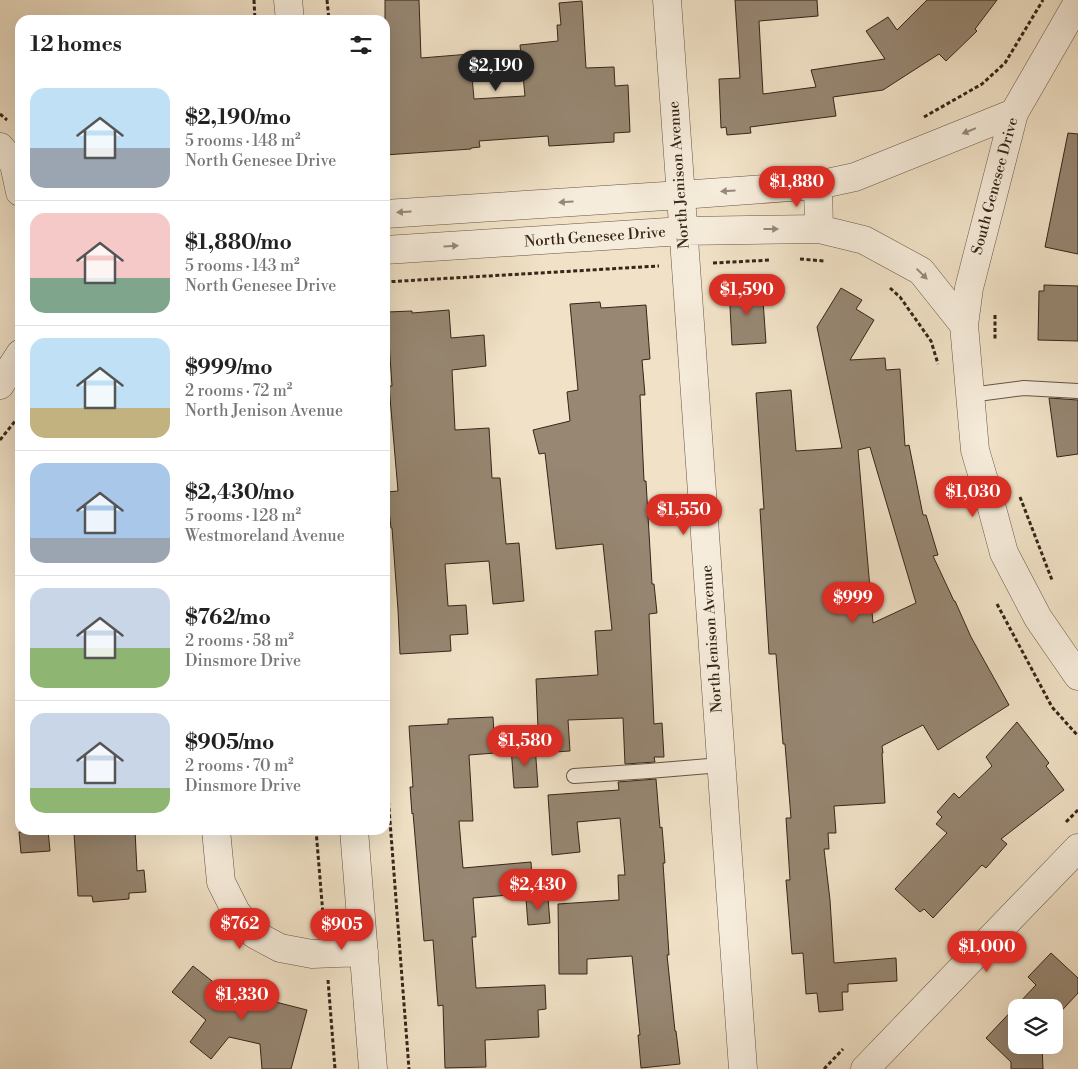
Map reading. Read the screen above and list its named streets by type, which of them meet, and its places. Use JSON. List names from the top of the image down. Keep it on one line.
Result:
{"streets":{"street":["North Jenison Avenue","South Genesee Drive","North Genesee Drive"]},"crossings":[["North Jenison Avenue","North Genesee Drive"],["South Genesee Drive","North Genesee Drive"]],"page":{"heading":"12 homes","price":["$2,190","$1,880","$1,590","$1,030","$1,550","$999","$1,580","$2,430","$762","$905","$1,000","$1,330"],"list":[{"name":"$2,190/mo","note":"5 rooms · 148 m² · North Genesee Drive"},{"name":"$1,880/mo","note":"5 rooms · 143 m² · North Genesee Drive"},{"name":"$999/mo","note":"2 rooms · 72 m² · North Jenison Avenue"},{"name":"$2,430/mo","note":"5 rooms · 128 m² · Westmoreland Avenue"},{"name":"$762/mo","note":"2 rooms · 58 m² · Dinsmore Drive"},{"name":"$905/mo","note":"2 rooms · 70 m² · Dinsmore Drive"}]}}
